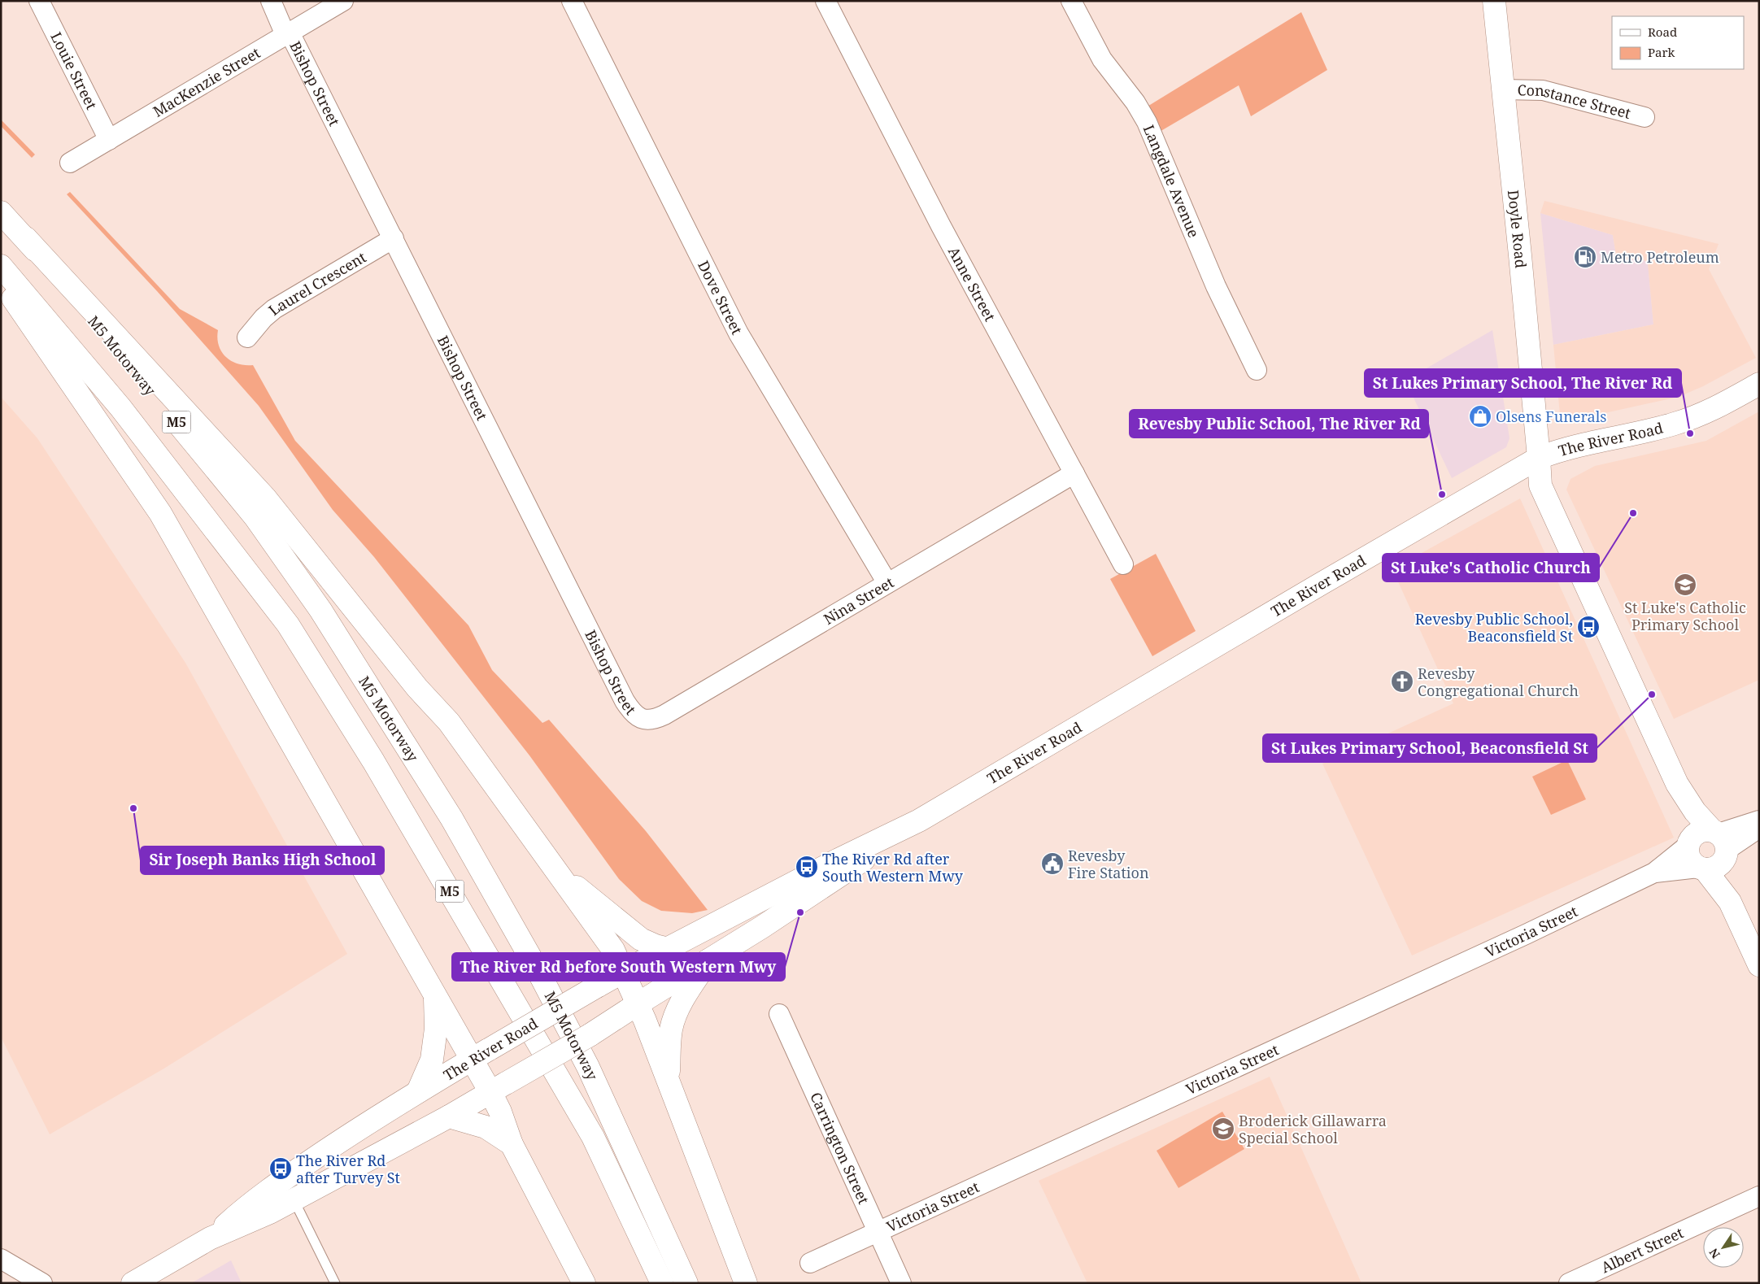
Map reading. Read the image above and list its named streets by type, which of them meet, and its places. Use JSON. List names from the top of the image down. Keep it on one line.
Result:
{"streets":{"main road":["Doyle Road","M5 Motorway","M5","The River Road"],"street":["Louie Street","MacKenzie Street","Bishop Street","Constance Street","Langdale Avenue","Anne Street","Laurel Crescent","Dove Street","Nina Street","Victoria Street","Carrington Street","Albert Street"]},"crossings":[["Louie Street","MacKenzie Street"],["MacKenzie Street","Bishop Street"],["Bishop Street","Laurel Crescent"],["Bishop Street","Nina Street"],["Constance Street","Doyle Road"],["Doyle Road","The River Road"],["Anne Street","Nina Street"],["Dove Street","Nina Street"],["Victoria Street","Carrington Street"]],"places":{"fuel station":["Metro Petroleum"],"shop":["Olsens Funerals"],"other":["St Lukes Primary School, The River Rd","Revesby Public School, The River Rd","St Luke's Catholic Church","St Lukes Primary School, Beaconsfield St","Sir Joseph Banks High School","The River Rd before South Western Mwy"],"school or university":["St Luke's Catholic Primary School","Broderick Gillawarra Special School"],"bus stop":["Revesby Public School, Beaconsfield St","The River Rd after South Western Mwy","The River Rd after Turvey St"],"church":["Revesby Congregational Church"],"public building":["Revesby Fire Station"]},"legend":["Road","Park"],"north":"bottom left"}
